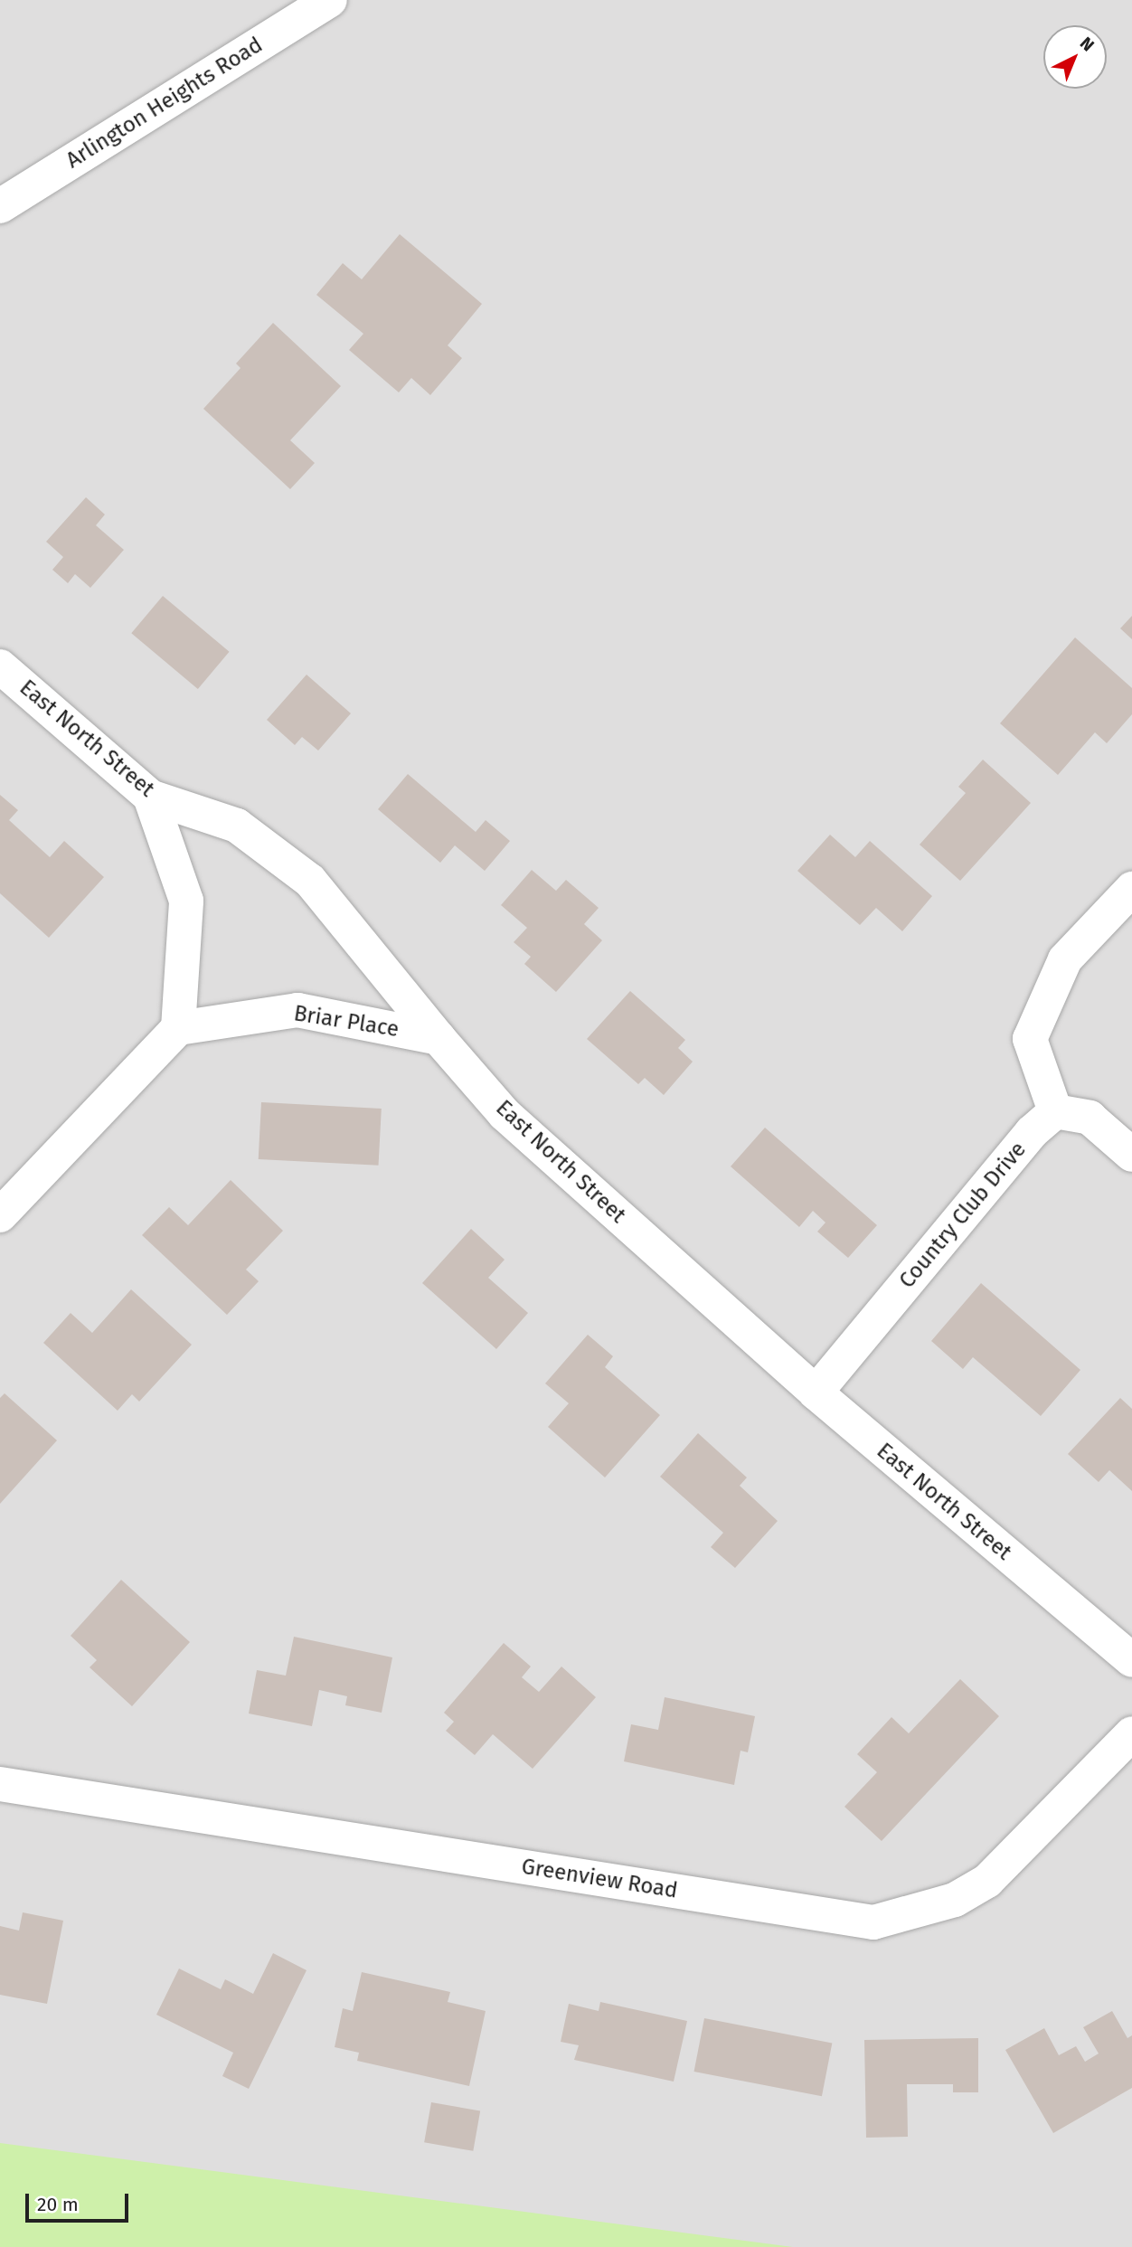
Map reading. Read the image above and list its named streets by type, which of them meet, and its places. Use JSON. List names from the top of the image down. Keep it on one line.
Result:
{"streets":{"street":["Arlington Heights Road","East North Street","Briar Place","Country Club Drive","Greenview Road"]},"crossings":[["East North Street","Briar Place"],["East North Street","Country Club Drive"]],"scale_bar":"20 m","north":"top right"}
